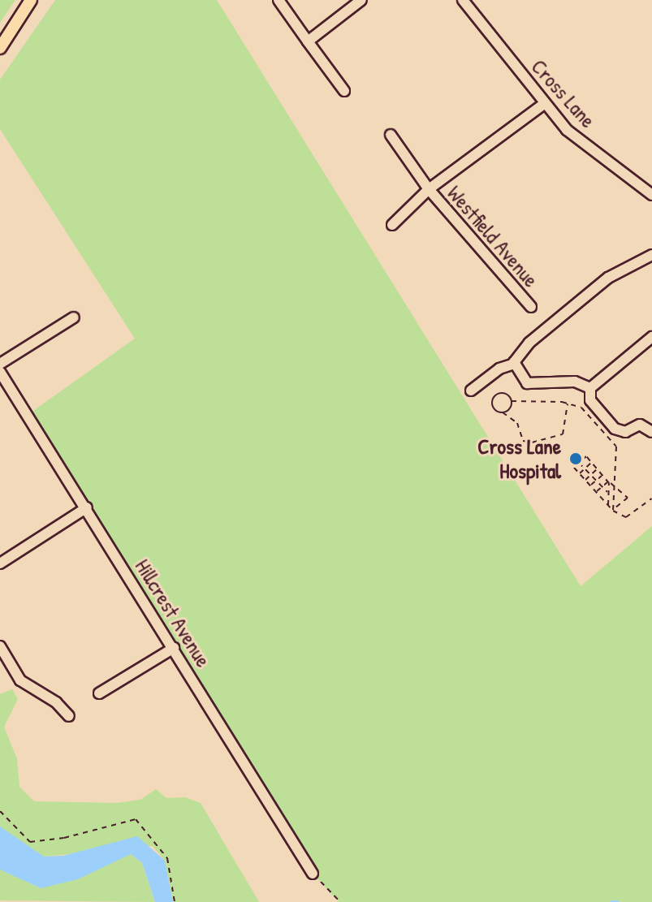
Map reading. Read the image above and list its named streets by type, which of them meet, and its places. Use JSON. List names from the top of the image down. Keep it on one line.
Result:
{"streets":{"street":["Cross Lane","Westfield Avenue","Hillcrest Avenue"]},"crossings":[["Cross Lane","Westfield Avenue"]],"places":["Cross Lane Hospital"]}
